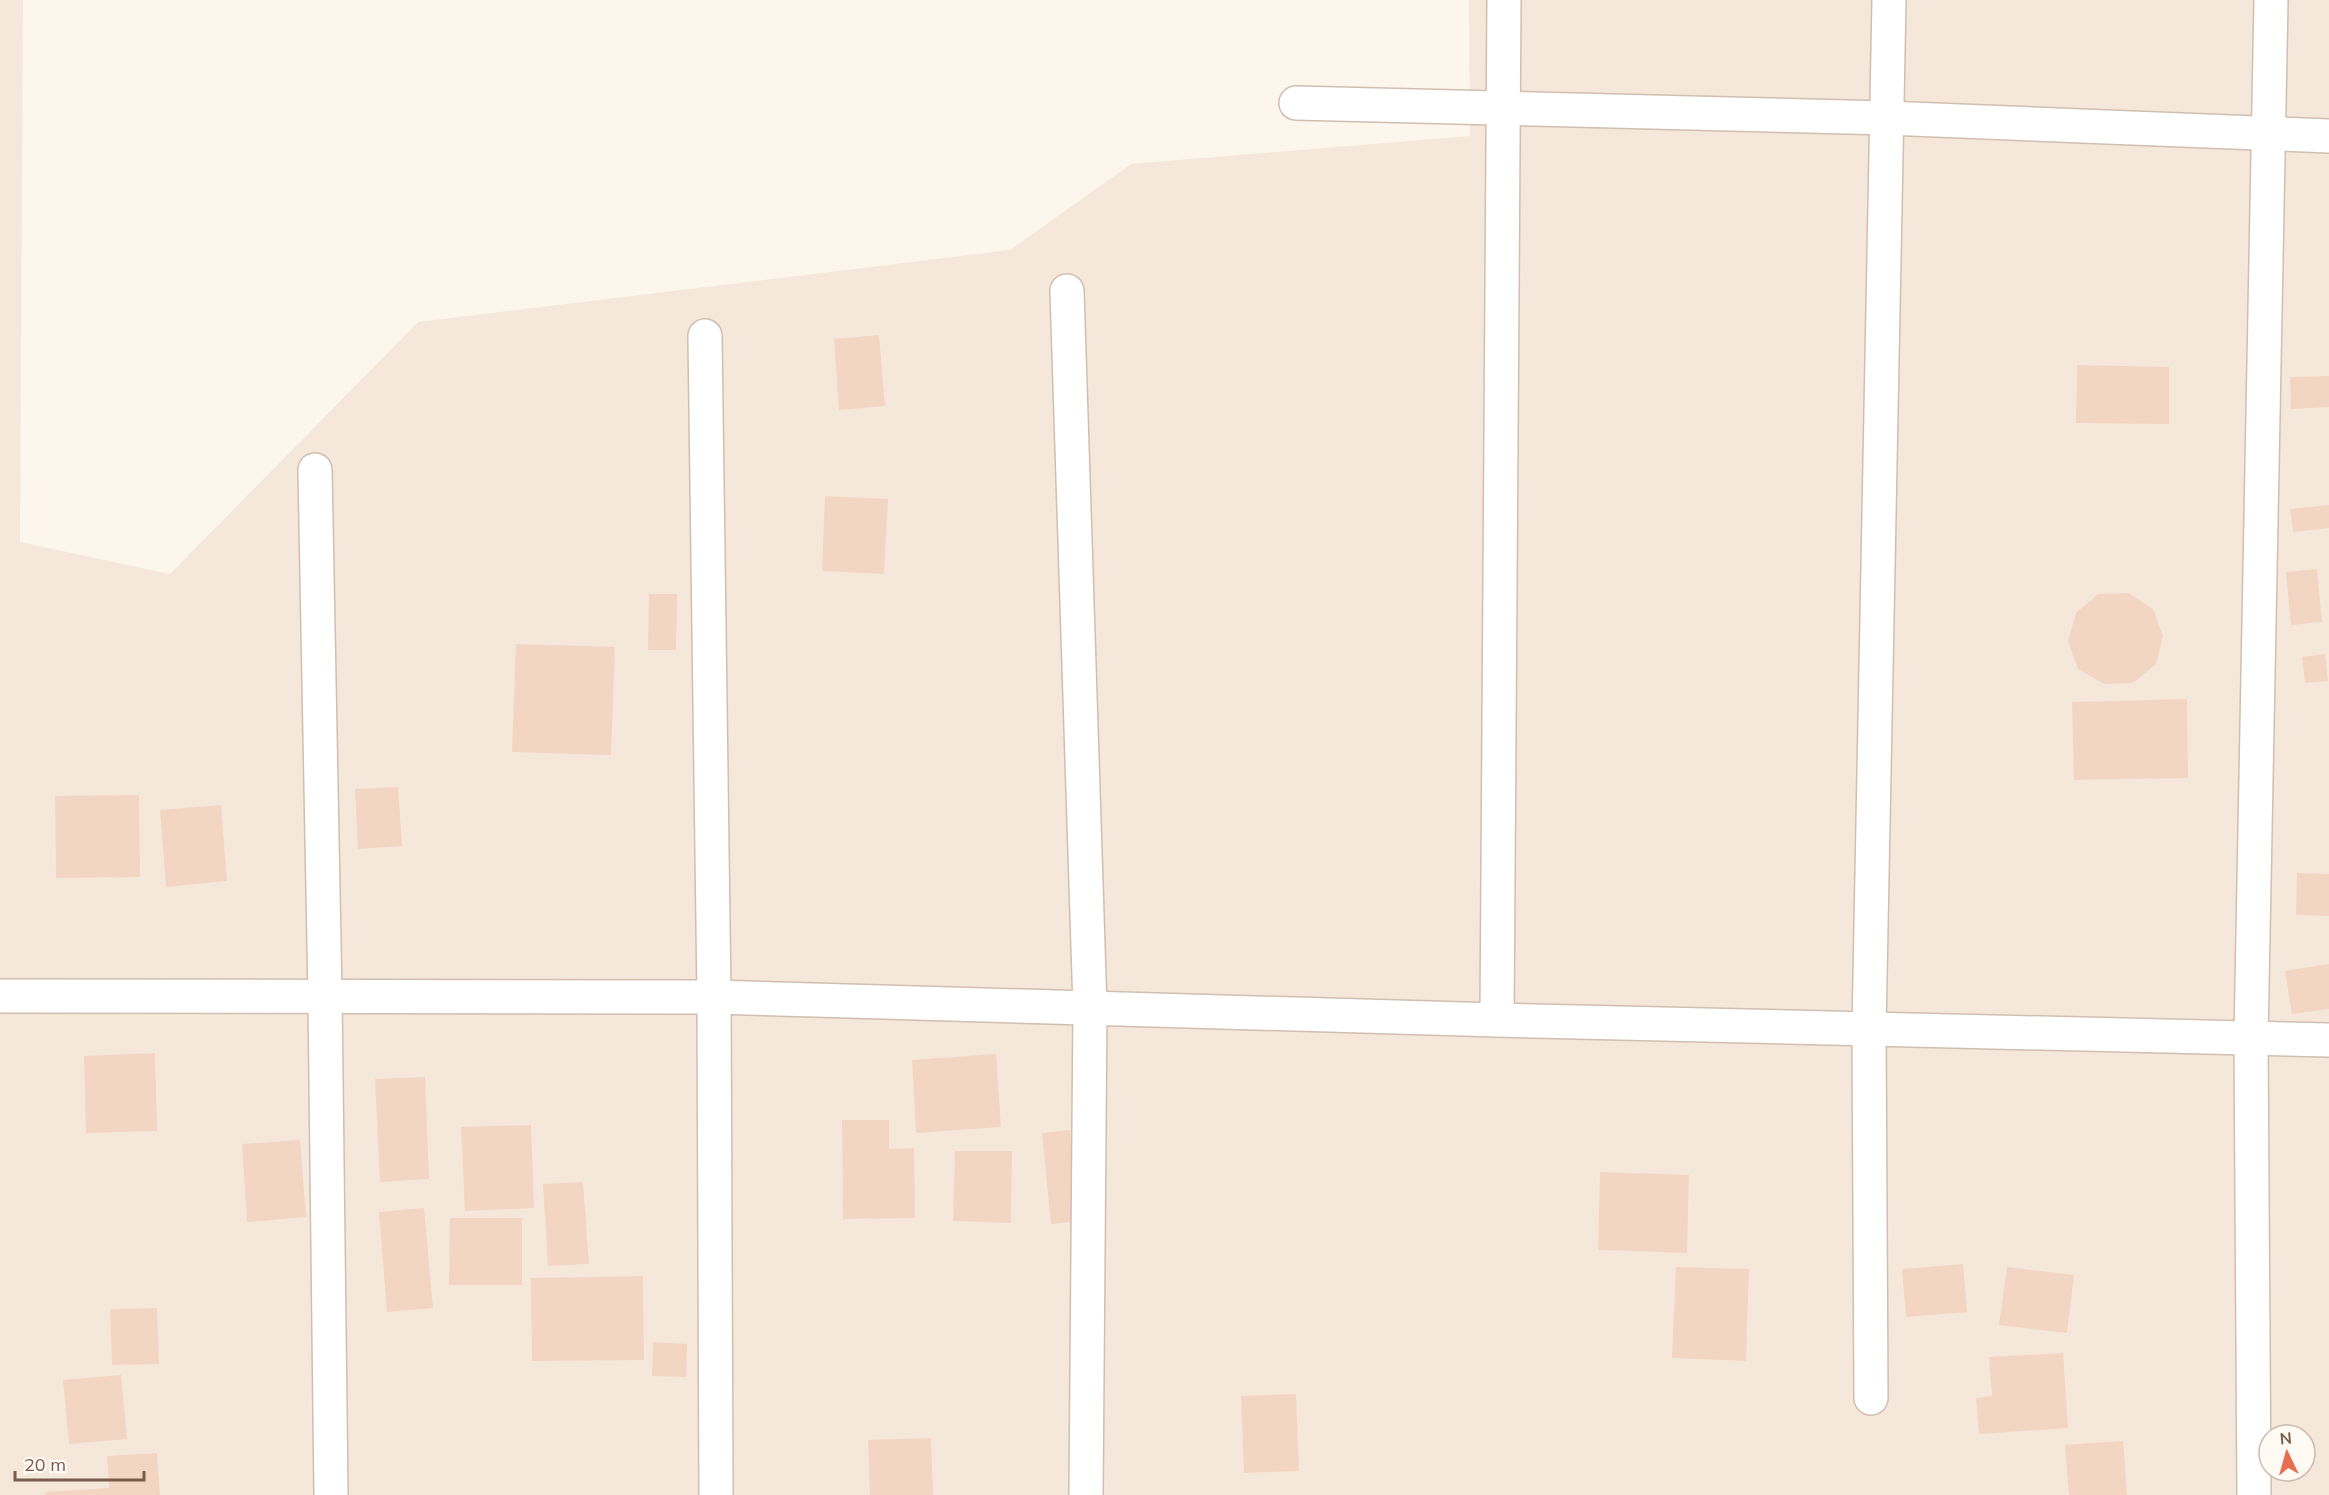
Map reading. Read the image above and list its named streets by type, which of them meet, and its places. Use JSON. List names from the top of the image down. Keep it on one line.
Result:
{"scale_bar":"20 m","north":"top"}
